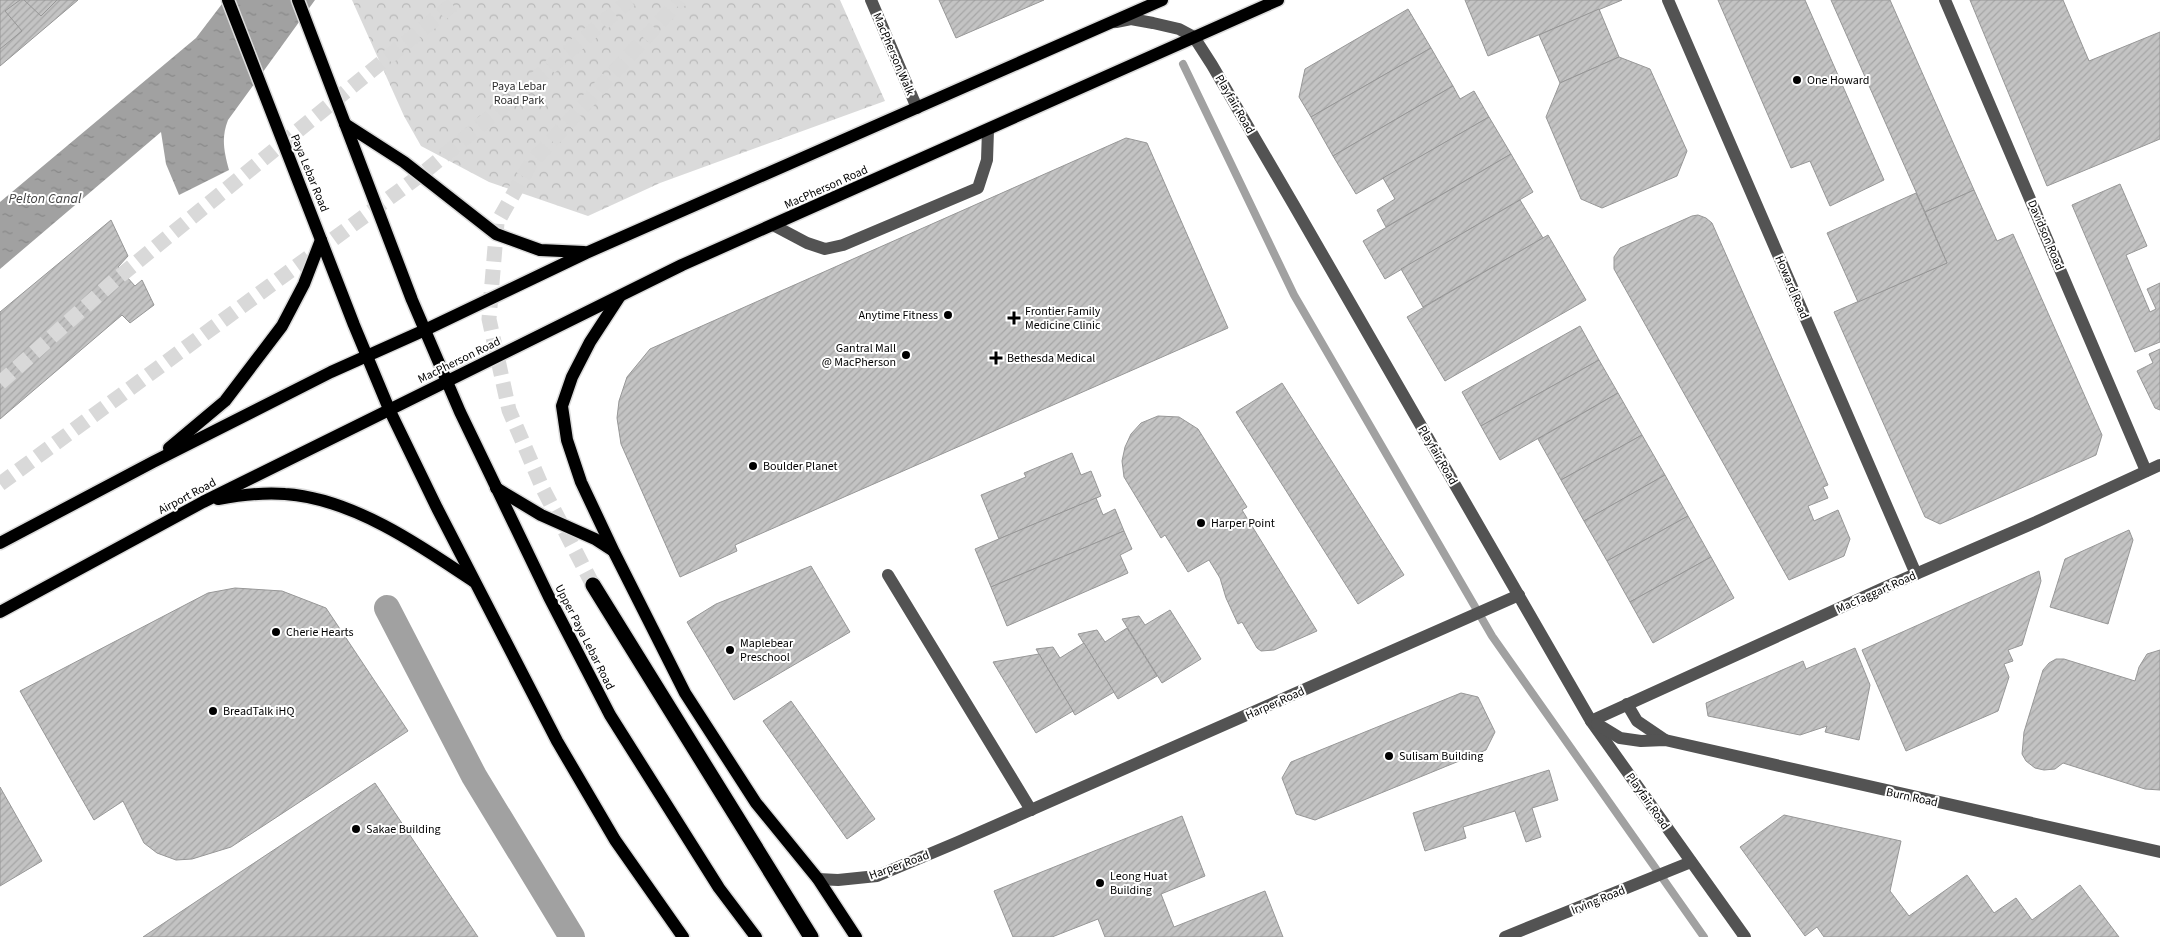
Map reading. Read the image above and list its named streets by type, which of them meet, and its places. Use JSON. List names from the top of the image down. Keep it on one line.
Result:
{"streets":{"main road":["Paya Lebar Road","MacPherson Road","Airport Road","Upper Paya Lebar Road"],"street":["MacPherson Walk","Playfair Road","Davidson Road","Howard Road","MacTaggart Road","Harper Road","Burn Road","Irving Road"]},"crossings":[["Playfair Road","MacPherson Road"],["Playfair Road","MacTaggart Road"],["Playfair Road","Harper Road"],["Playfair Road","Burn Road"],["Playfair Road","Irving Road"],["MacPherson Road","Airport Road"],["MacPherson Road","Upper Paya Lebar Road"],["Davidson Road","MacTaggart Road"],["Howard Road","MacTaggart Road"],["MacTaggart Road","Burn Road"]],"water":["Pelton Canal"],"parks":["Paya Lebar Road Park"],"places":{"other":["One Howard","Anytime Fitness","Gantral Mall @ MacPherson","Boulder Planet","Harper Point","Cherie Hearts","Maplebear Preschool","BreadTalk iHQ","Sulisam Building","Sakae Building","Leong Huat Building"],"health":["Frontier Family Medicine Clinic","Bethesda Medical"]}}
